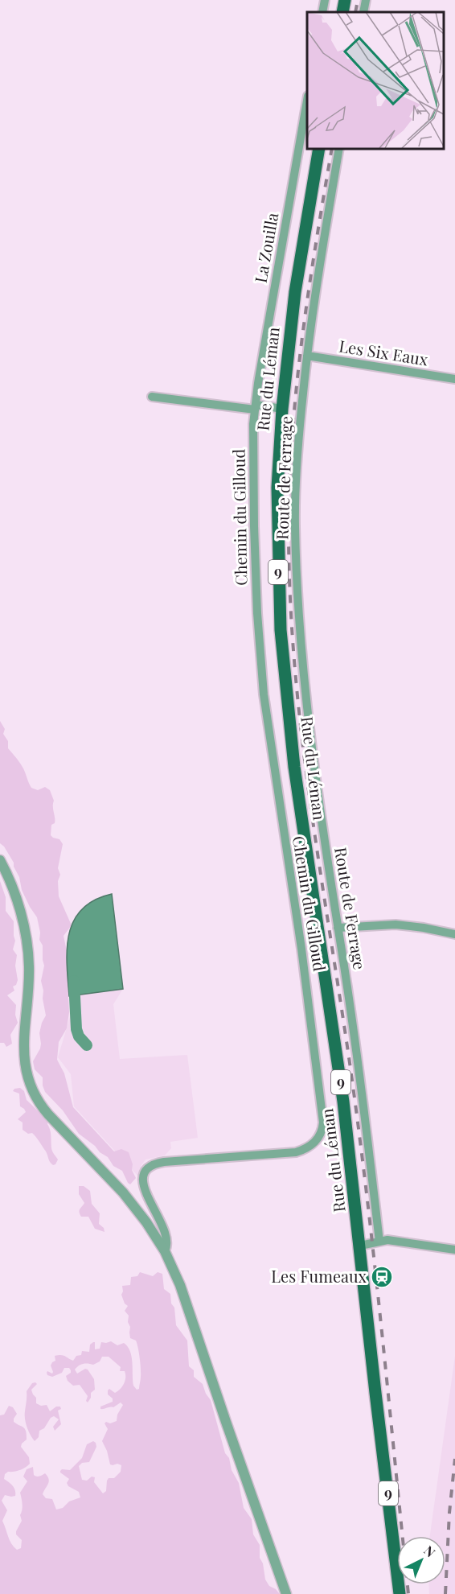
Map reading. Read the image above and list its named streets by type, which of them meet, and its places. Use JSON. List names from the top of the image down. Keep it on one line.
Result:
{"streets":{"main road":["Rue du Léman","9"],"street":["La Zouilla","Les Six Eaux","Route de Ferrage","Chemin du Gilloud"]},"crossings":[["La Zouilla","Chemin du Gilloud"],["Les Six Eaux","Route de Ferrage"]],"places":{"station":["Les Fumeaux"]},"north":"top right"}
